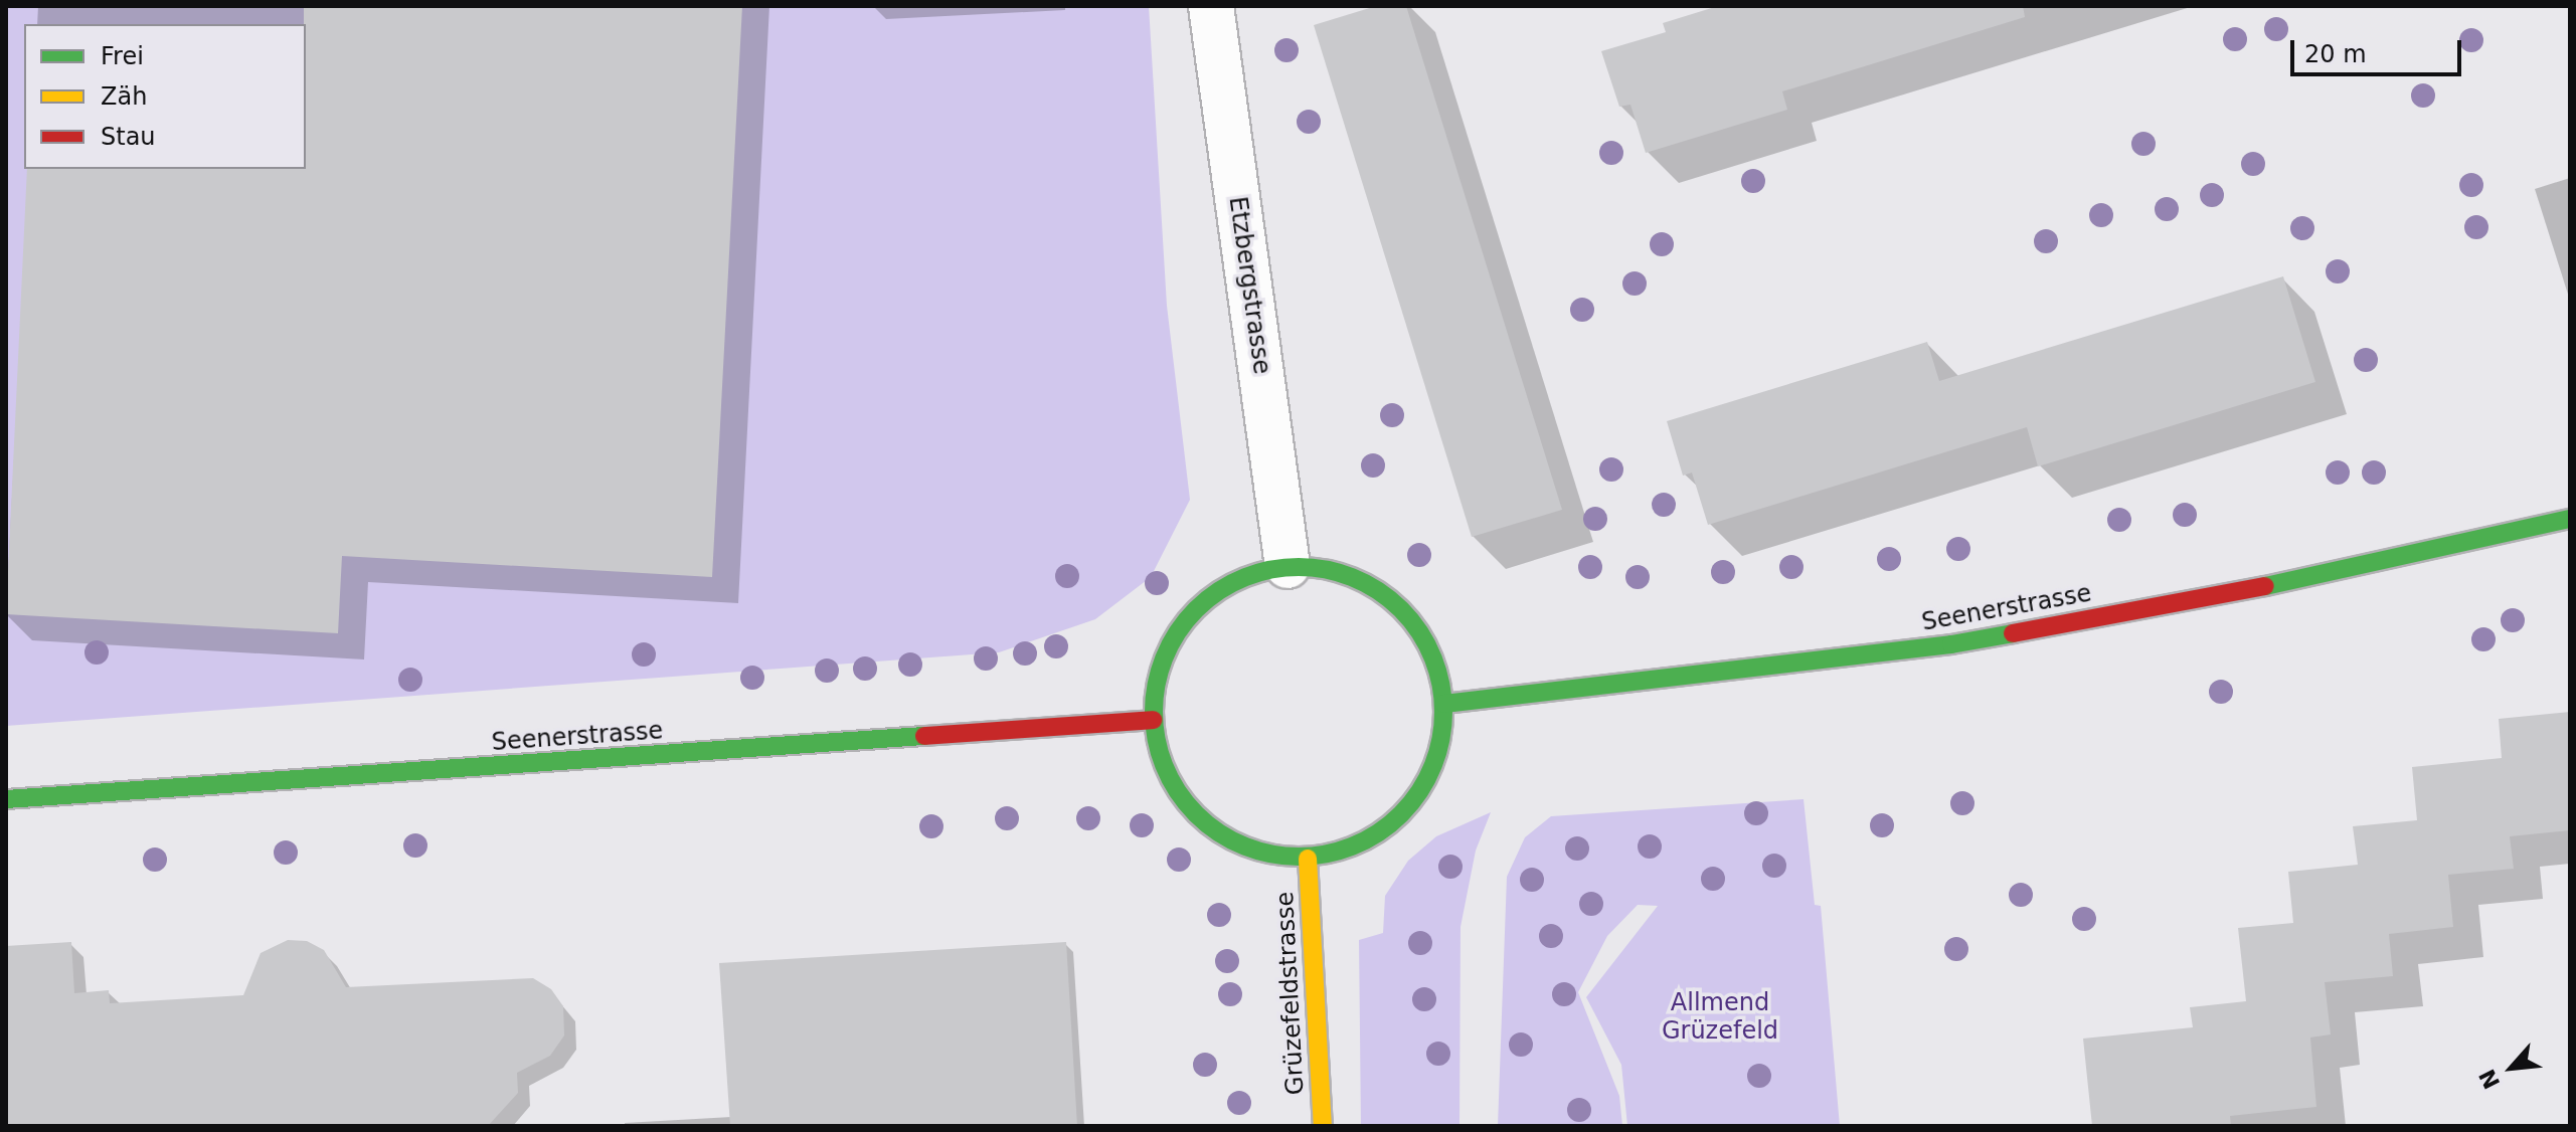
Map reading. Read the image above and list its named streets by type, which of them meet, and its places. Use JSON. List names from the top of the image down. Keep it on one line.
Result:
{"streets":{"main road":["Seenerstrasse","Grüzefeldstrasse"],"street":["Etzbergstrasse"]},"parks":["Allmend Grüzefeld"],"legend":["Frei","Zäh","Stau"],"scale_bar":"20 m","north":"bottom left"}
